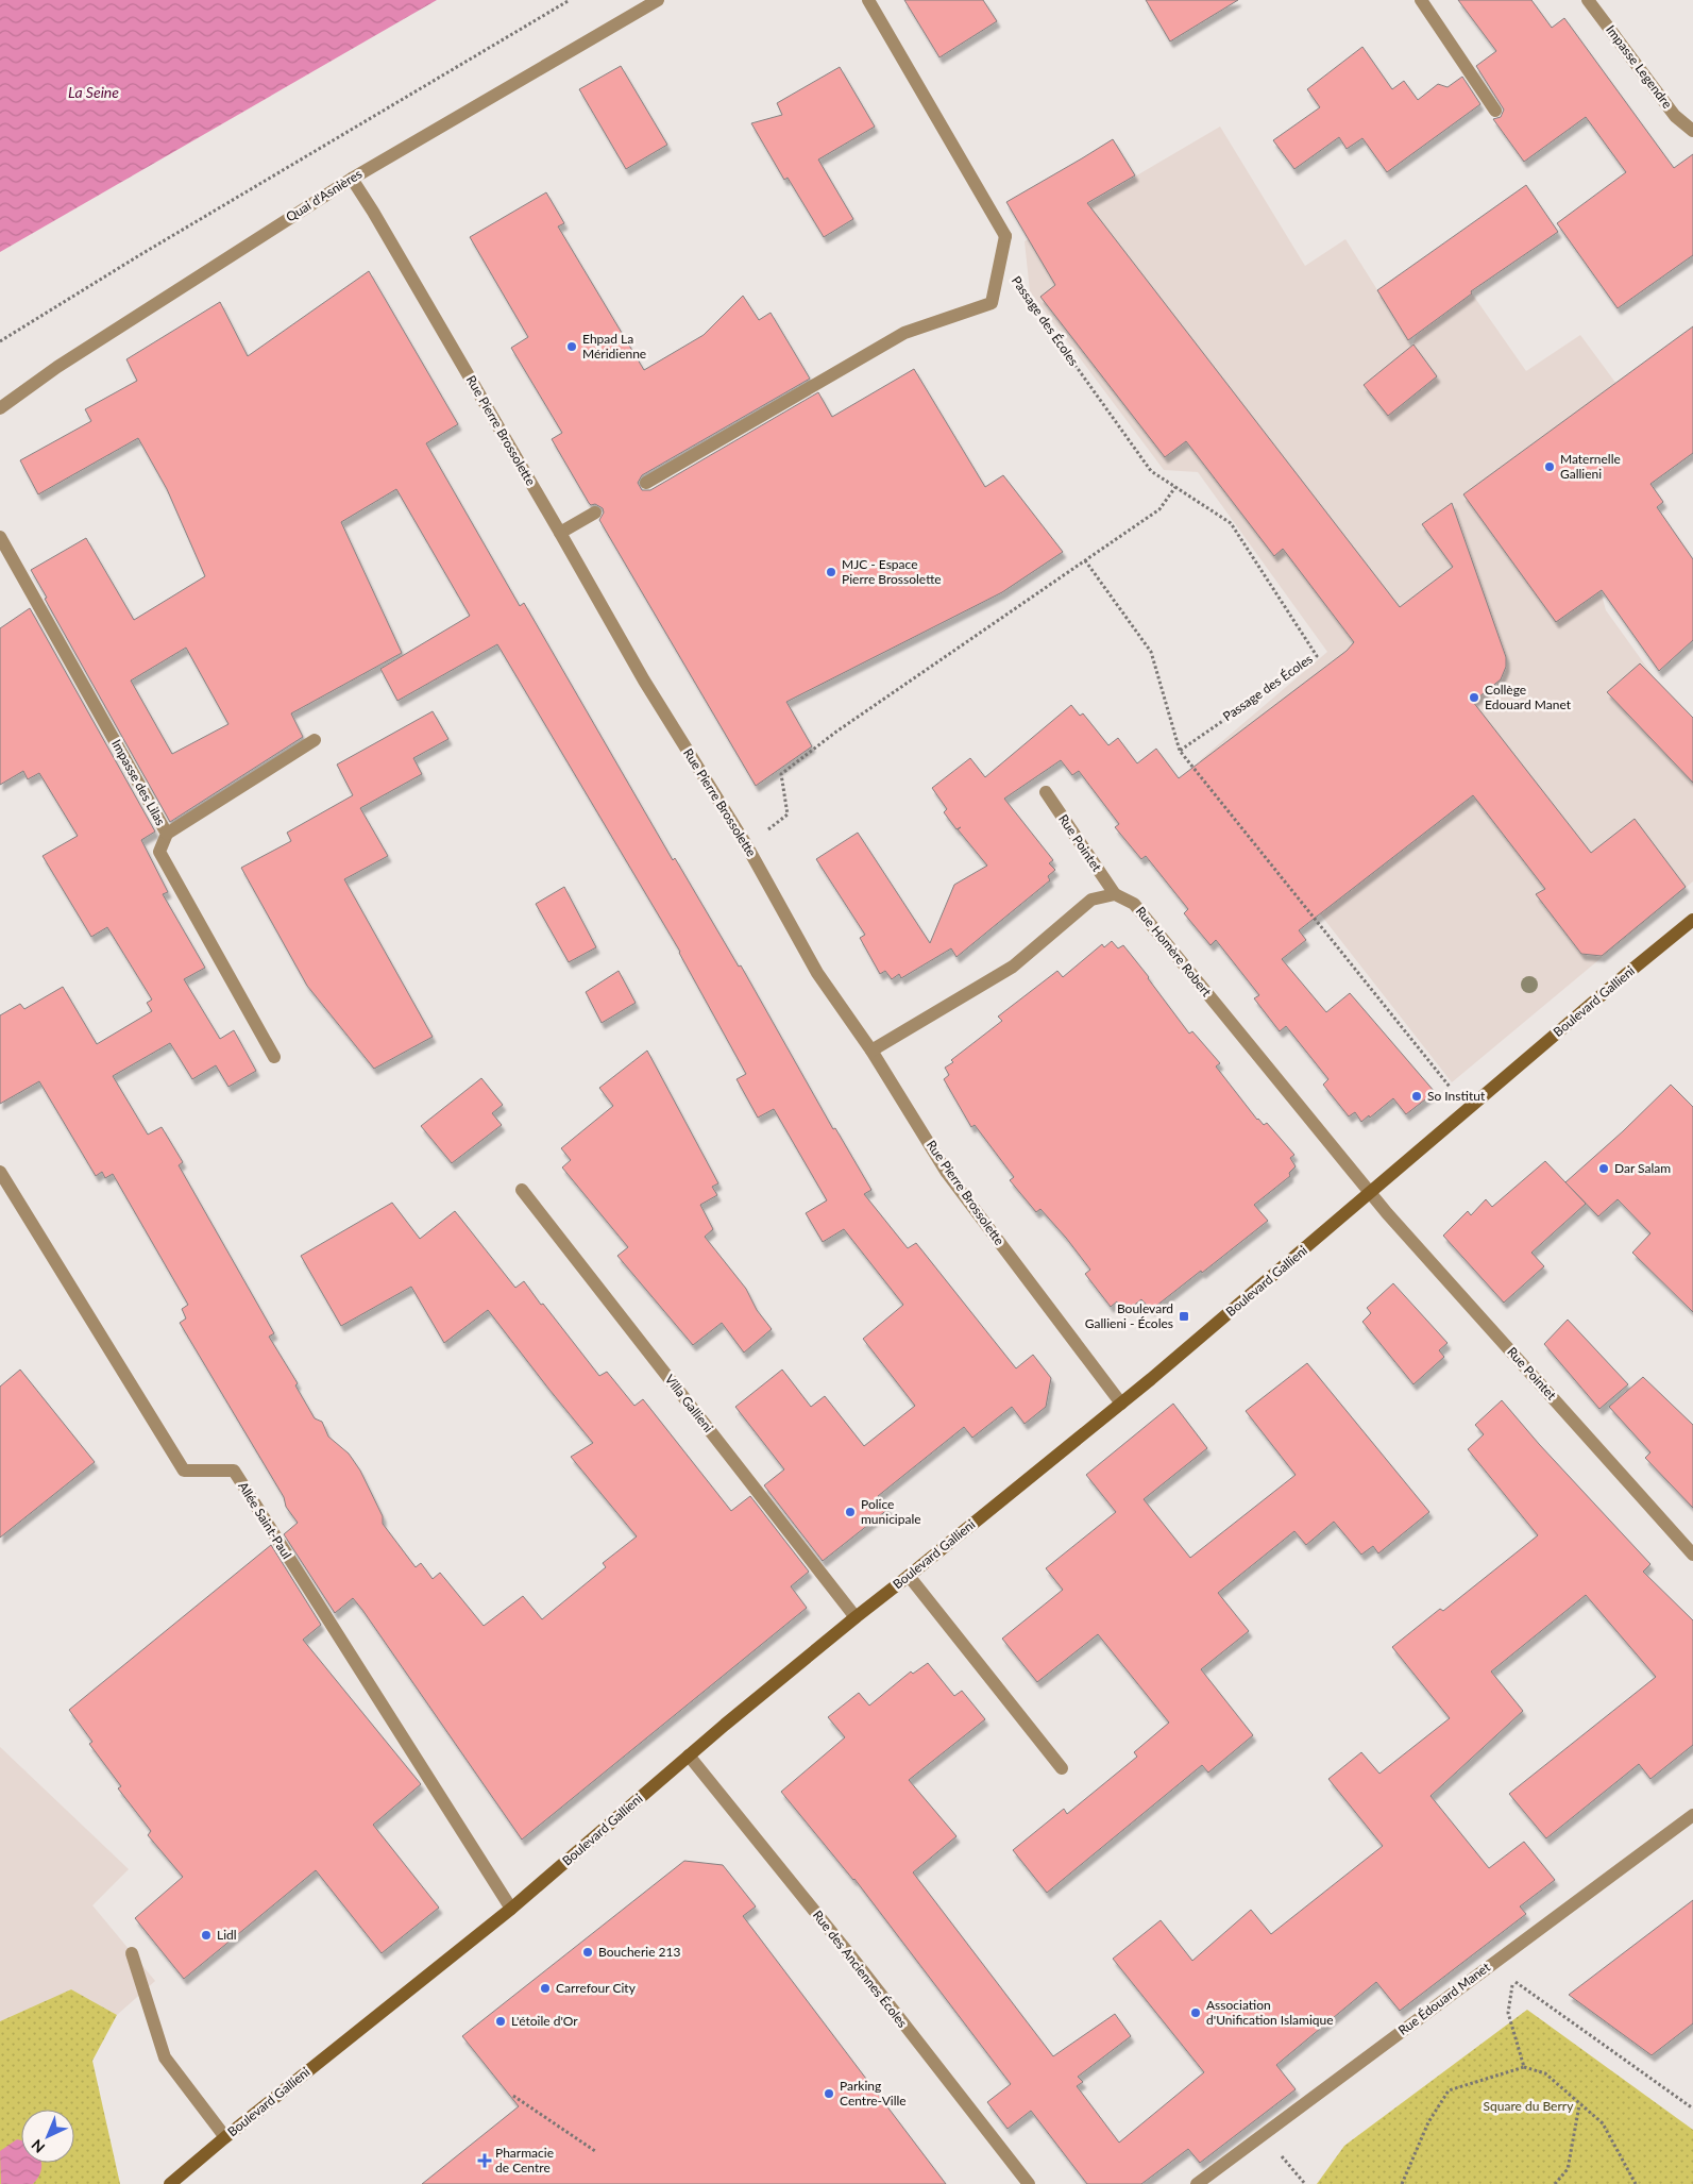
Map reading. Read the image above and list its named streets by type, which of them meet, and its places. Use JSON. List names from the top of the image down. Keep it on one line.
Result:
{"streets":{"main road":["Boulevard Gallieni"],"street":["Impasse Legendre","Quai d'Asnières","Passage des Écoles","Rue Pierre Brossolette","Impasse des Lilas","Rue Pointet","Rue Homère Robert","Villa Gallieni","Allée Saint-Paul","Rue des Anciennes Écoles","Rue Édouard Manet"]},"crossings":[["Quai d'Asnières","Rue Pierre Brossolette"],["Rue Pierre Brossolette","Boulevard Gallieni"],["Rue Pointet","Rue Homère Robert"],["Rue Pointet","Boulevard Gallieni"],["Rue Homère Robert","Boulevard Gallieni"],["Boulevard Gallieni","Villa Gallieni"],["Boulevard Gallieni","Allée Saint-Paul"],["Boulevard Gallieni","Rue des Anciennes Écoles"]],"water":["La Seine"],"parks":["Square du Berry"],"places":{"other":["Ehpad La Méridienne","Maternelle Gallieni","MJC - Espace Pierre Brossolette","Collège Edouard Manet","So Institut","Dar Salam","Police municipale","Lidl","Boucherie 213","Carrefour City","Association d'Unification Islamique","L'étoile d'Or","Parking Centre-Ville"],"transit":["Boulevard Gallieni - Écoles"],"health":["Pharmacie de Centre"]},"north":"bottom left"}
